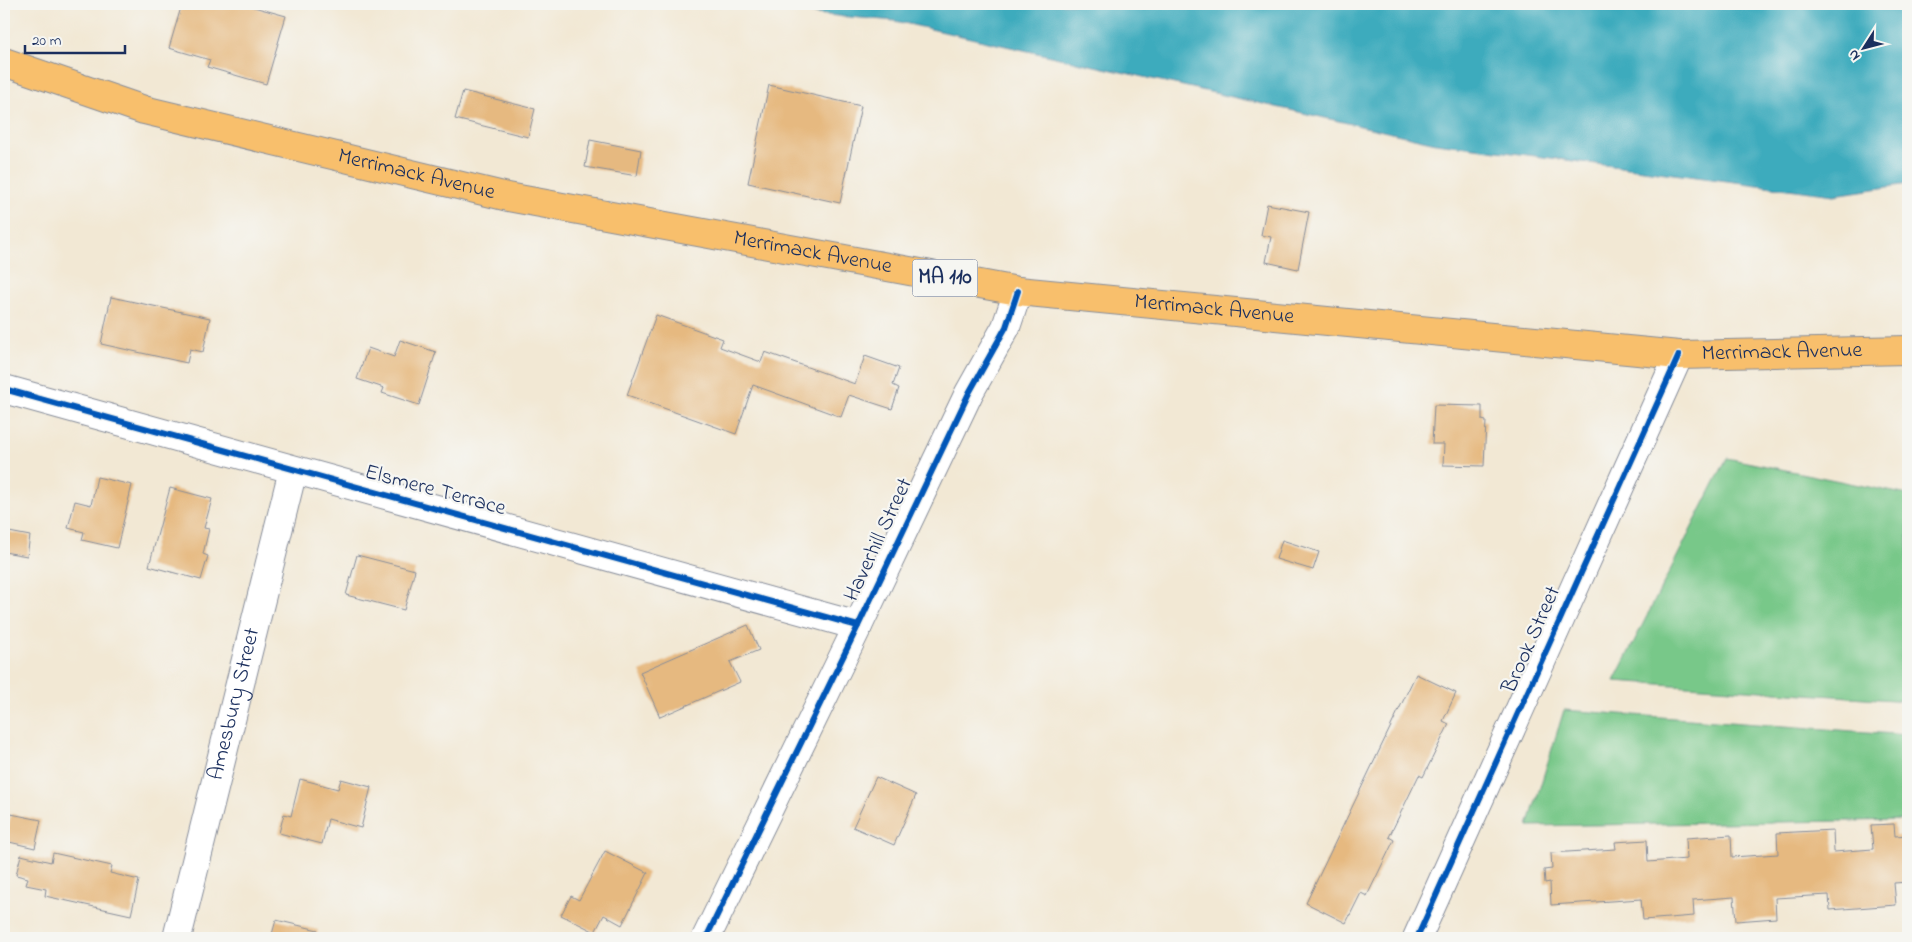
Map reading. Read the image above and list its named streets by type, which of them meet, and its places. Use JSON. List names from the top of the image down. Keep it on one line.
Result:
{"streets":{"main road":["Merrimack Avenue","MA 110"],"street":["Elsmere Terrace","Haverhill Street","Brook Street","Amesbury Street"]},"crossings":[["Merrimack Avenue","Haverhill Street"],["Merrimack Avenue","Brook Street"],["Elsmere Terrace","Haverhill Street"],["Elsmere Terrace","Amesbury Street"]],"scale_bar":"20 m","north":"bottom left"}
